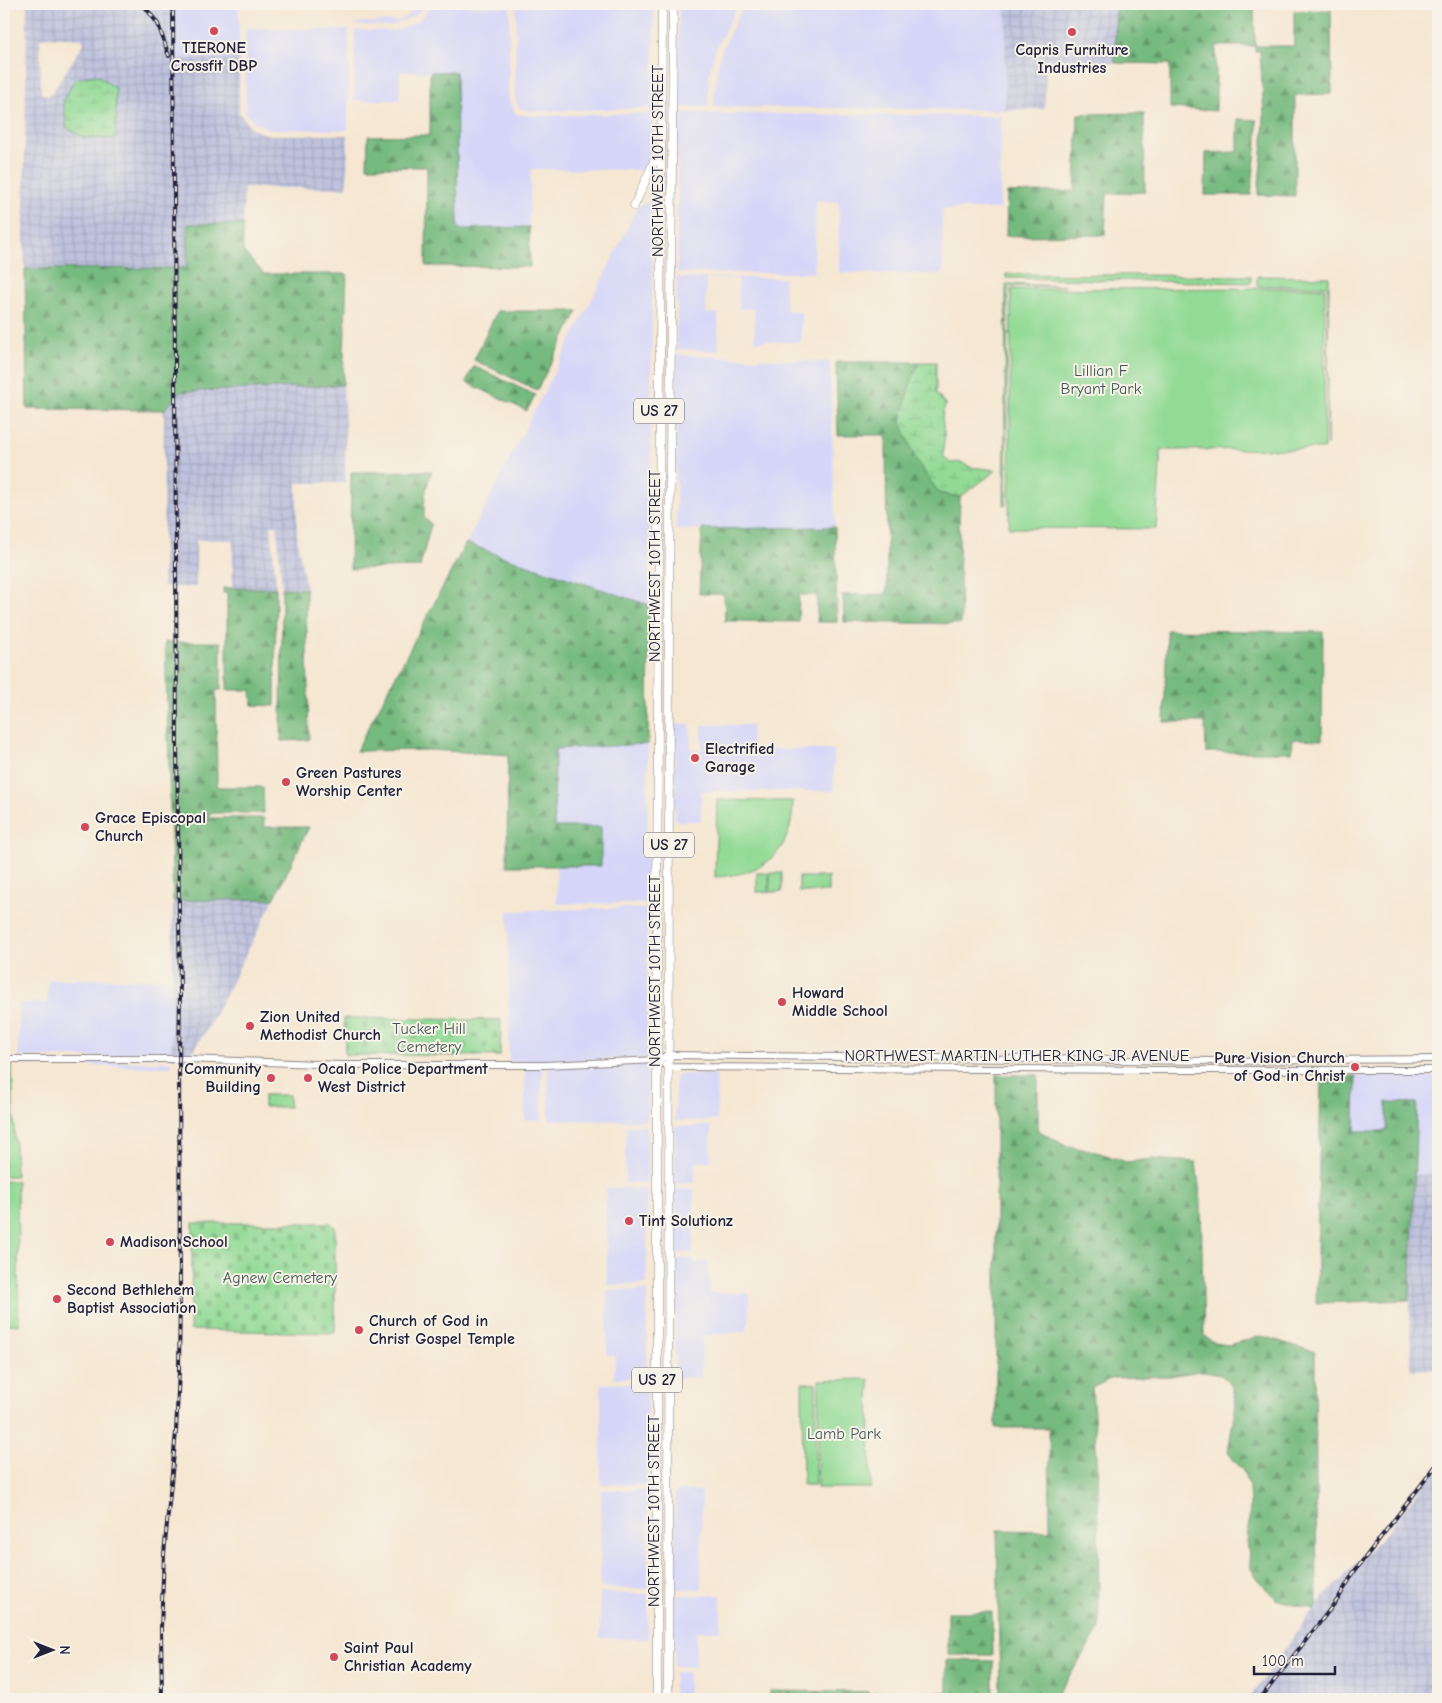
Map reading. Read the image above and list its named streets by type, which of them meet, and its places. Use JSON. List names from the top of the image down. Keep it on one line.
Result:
{"streets":{"highway":["NORTHWEST 10TH STREET","US 27"],"main road":["NORTHWEST MARTIN LUTHER KING JR AVENUE"]},"crossings":[["NORTHWEST 10TH STREET","NORTHWEST MARTIN LUTHER KING JR AVENUE"]],"parks":["Lillian F Bryant Park","Tucker Hill Cemetery","Agnew Cemetery","Lamb Park"],"places":["TIERONE Crossfit DBP","Capris Furniture Industries","Electrified Garage","Green Pastures Worship Center","Grace Episcopal Church","Howard Middle School","Zion United Methodist Church","Pure Vision Church of God in Christ","Community Building","Ocala Police Department West District","Tint Solutionz","Madison School","Second Bethlehem Baptist Association","Church of God in Christ Gospel Temple","Saint Paul Christian Academy"],"scale_bar":"100 m","north":"right"}
